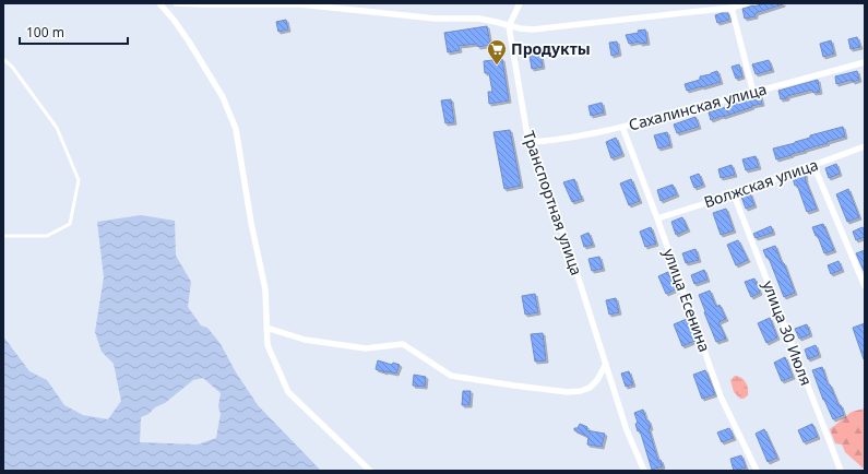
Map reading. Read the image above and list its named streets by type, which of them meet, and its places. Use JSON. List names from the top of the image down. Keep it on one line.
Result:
{"streets":{"street":["Сахалинская улица","Волжская улица","Транспортная улица","улица Есенина","улица 30 Июля"]},"crossings":[["Сахалинская улица","Транспортная улица"],["Сахалинская улица","улица Есенина"],["Волжская улица","улица Есенина"],["Волжская улица","улица 30 Июля"]],"places":{"supermarket":["Продукты"]},"scale_bar":"100 m"}
